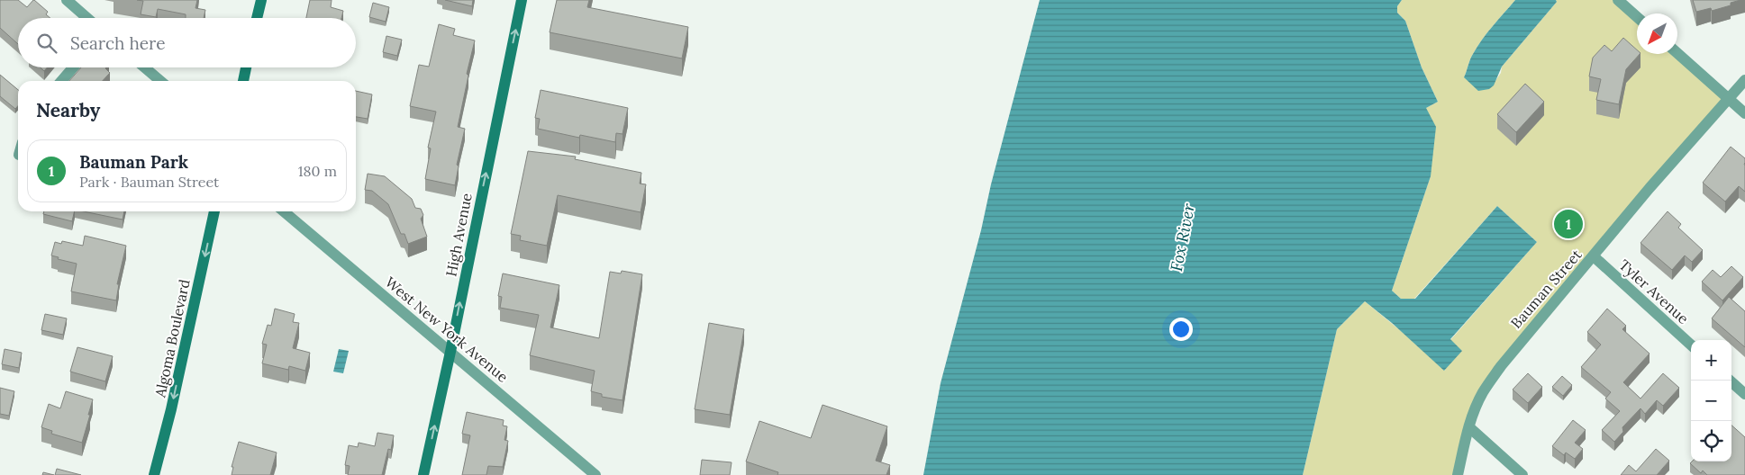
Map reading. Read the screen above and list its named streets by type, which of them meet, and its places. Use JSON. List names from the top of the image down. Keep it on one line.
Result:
{"streets":{"main road":["High Avenue","Algoma Boulevard"],"street":["Bauman Street","Tyler Avenue","West New York Avenue"]},"crossings":[["High Avenue","West New York Avenue"],["Bauman Street","Tyler Avenue"]],"one_way":["High Avenue","Algoma Boulevard"],"water":["Fox River"],"north":"bottom left","page":{"search":"Search here","heading":"Nearby","list":[{"mark":"1","name":"Bauman Park","note":"Park · Bauman Street","value":"180 m"}],"pins":"1","map_buttons":["+","−"]}}
